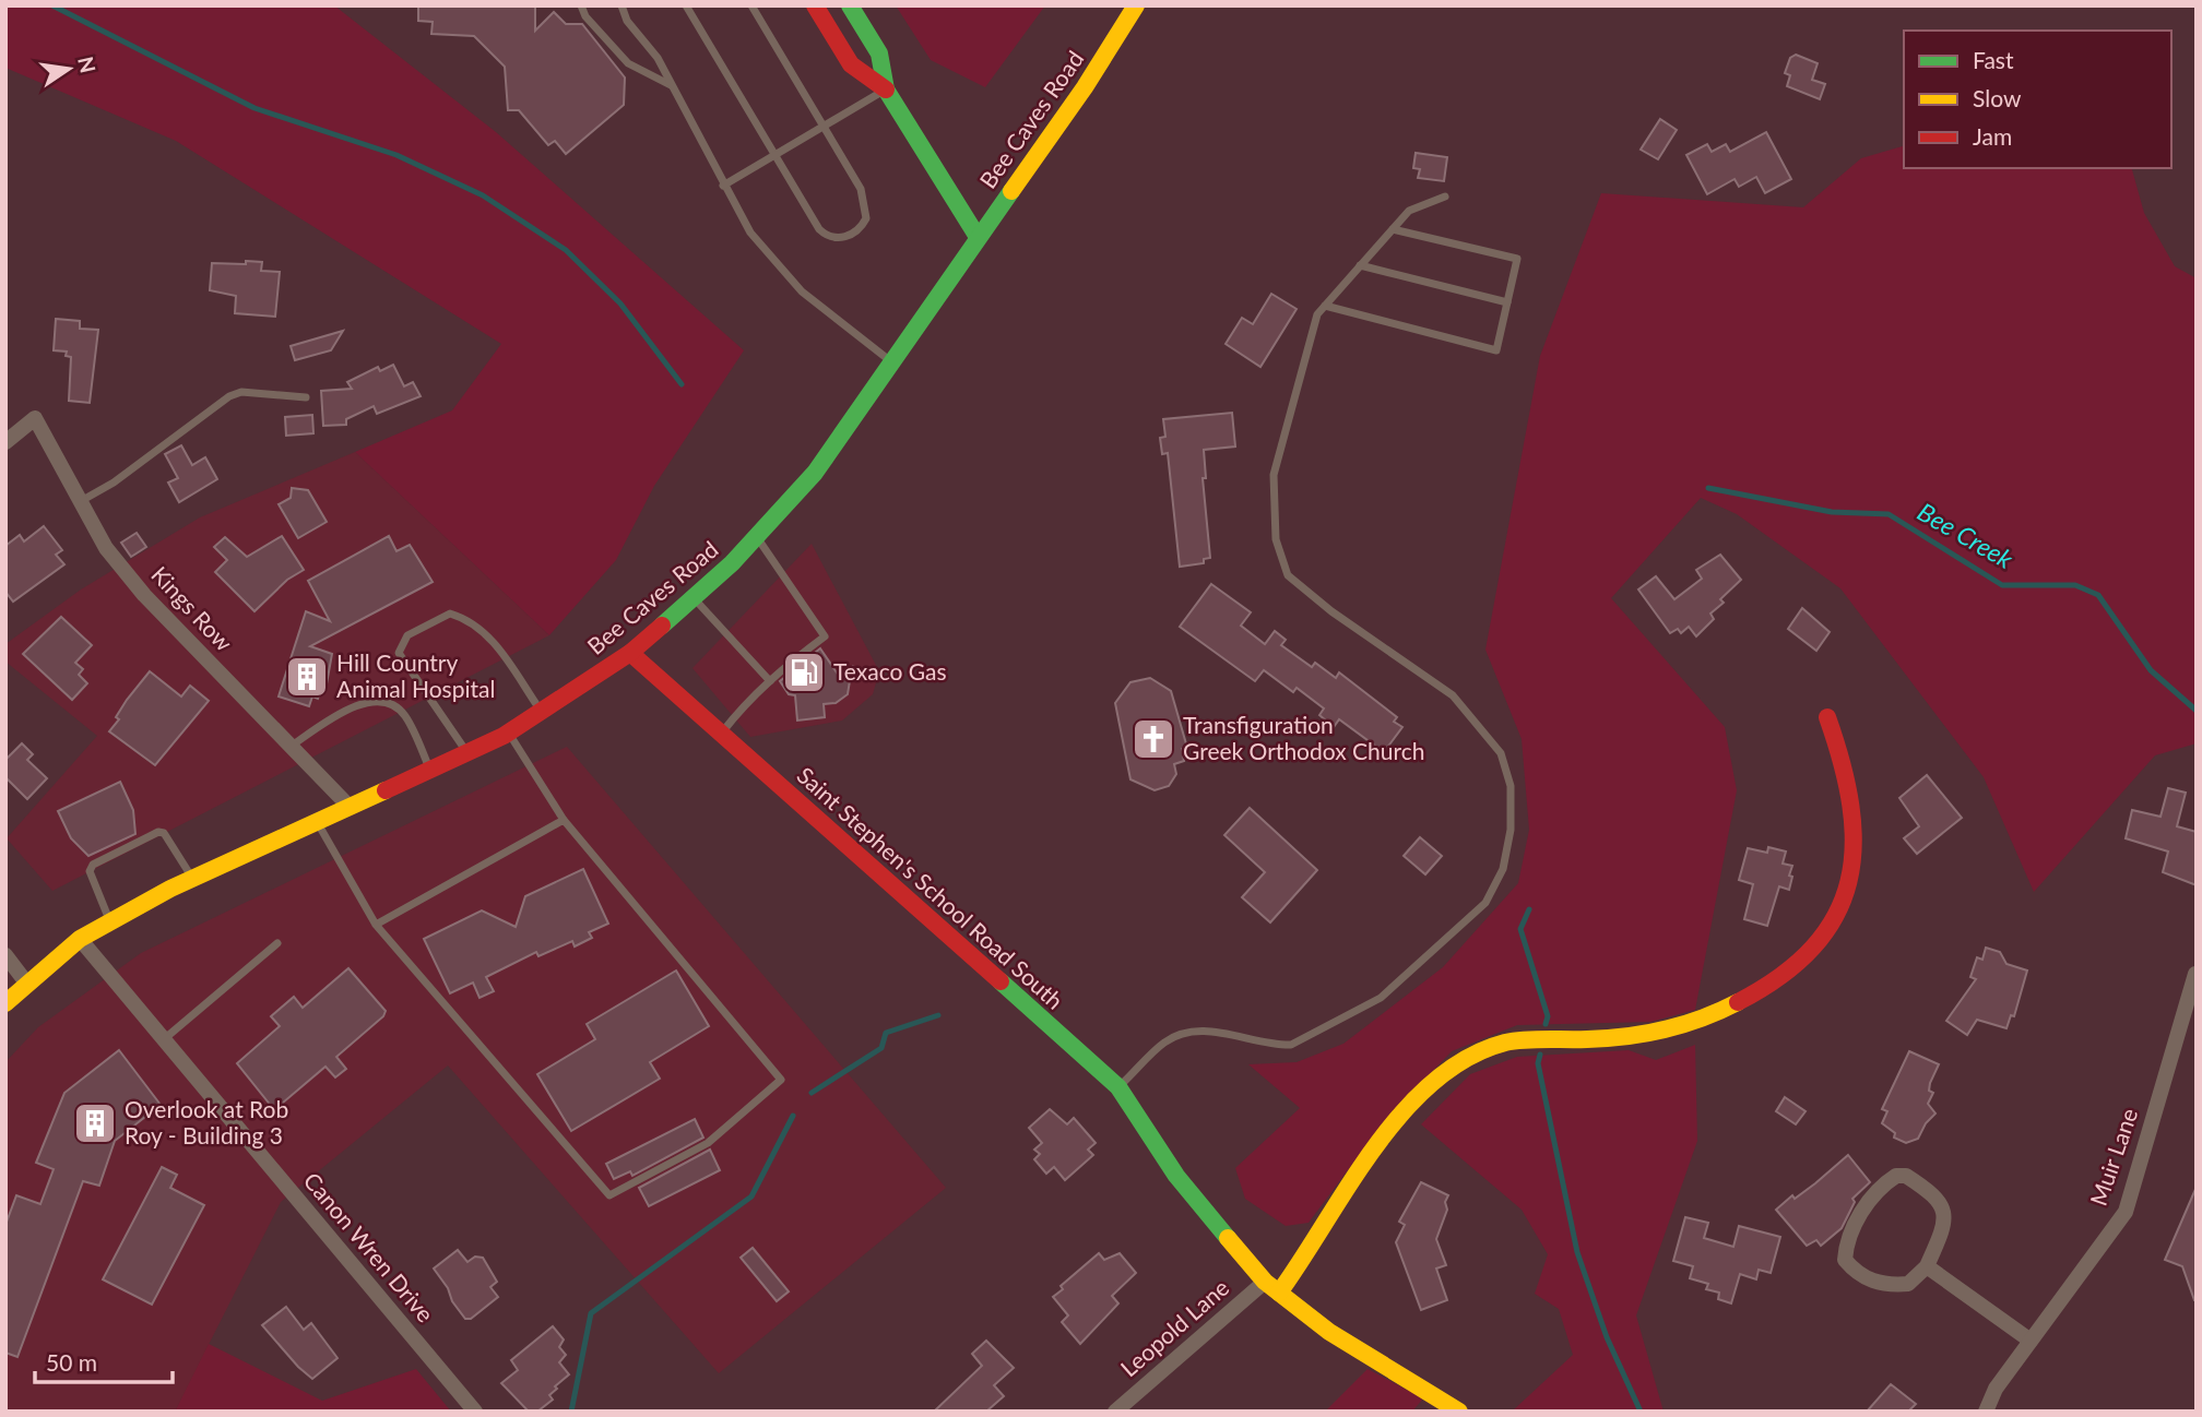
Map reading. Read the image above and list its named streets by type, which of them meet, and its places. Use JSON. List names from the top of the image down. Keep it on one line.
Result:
{"streets":{"street":["Bee Caves Road","Kings Row","Saint Stephen's School Road South","Muir Lane","Canon Wren Drive","Leopold Lane"]},"crossings":[["Bee Caves Road","Kings Row"],["Bee Caves Road","Saint Stephen's School Road South"],["Bee Caves Road","Canon Wren Drive"],["Saint Stephen's School Road South","Leopold Lane"]],"water":["Bee Creek"],"places":{"fuel station":["Texaco Gas"],"building":["Hill Country Animal Hospital","Overlook at Rob Roy - Building 3"],"church":["Transfiguration Greek Orthodox Church"]},"legend":["Fast","Slow","Jam"],"scale_bar":"50 m","north":"right"}
